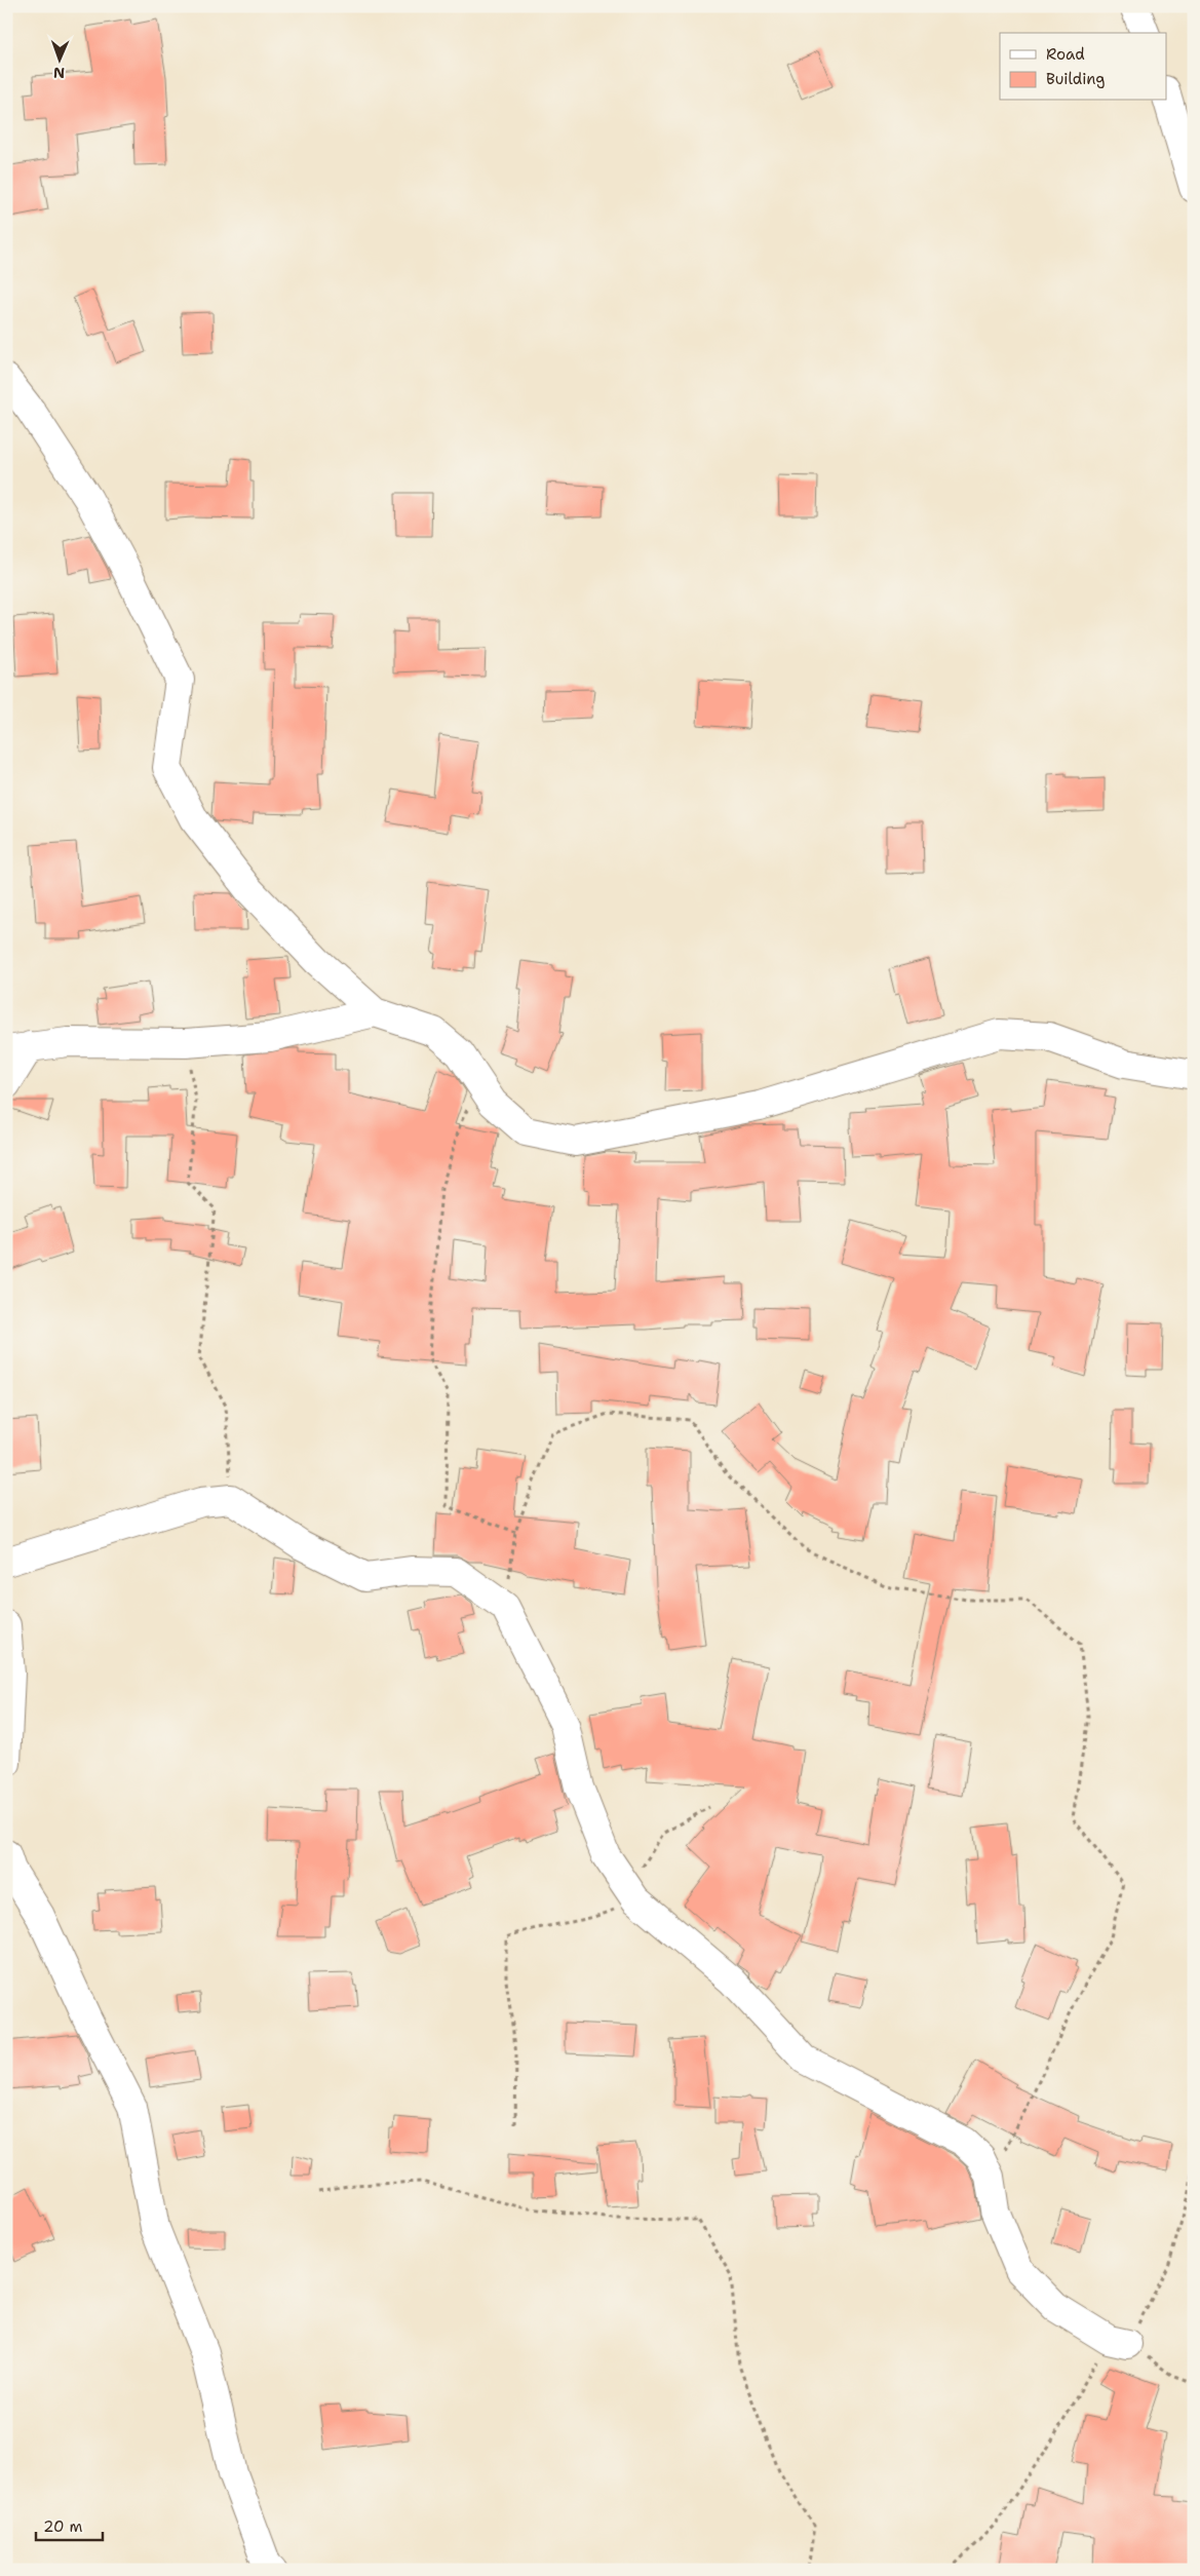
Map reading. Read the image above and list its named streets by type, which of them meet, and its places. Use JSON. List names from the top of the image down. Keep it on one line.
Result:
{"legend":["Road","Building"],"scale_bar":"20 m","north":"bottom"}
